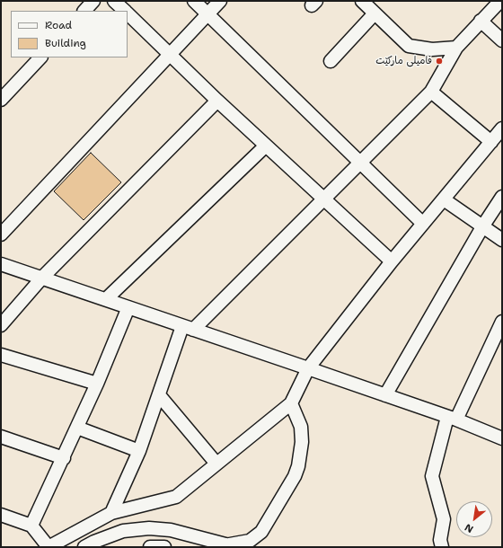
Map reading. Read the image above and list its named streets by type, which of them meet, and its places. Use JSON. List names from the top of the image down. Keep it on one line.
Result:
{"places":["فامیلی مارکێت"],"legend":["Road","Building"],"north":"bottom left"}
